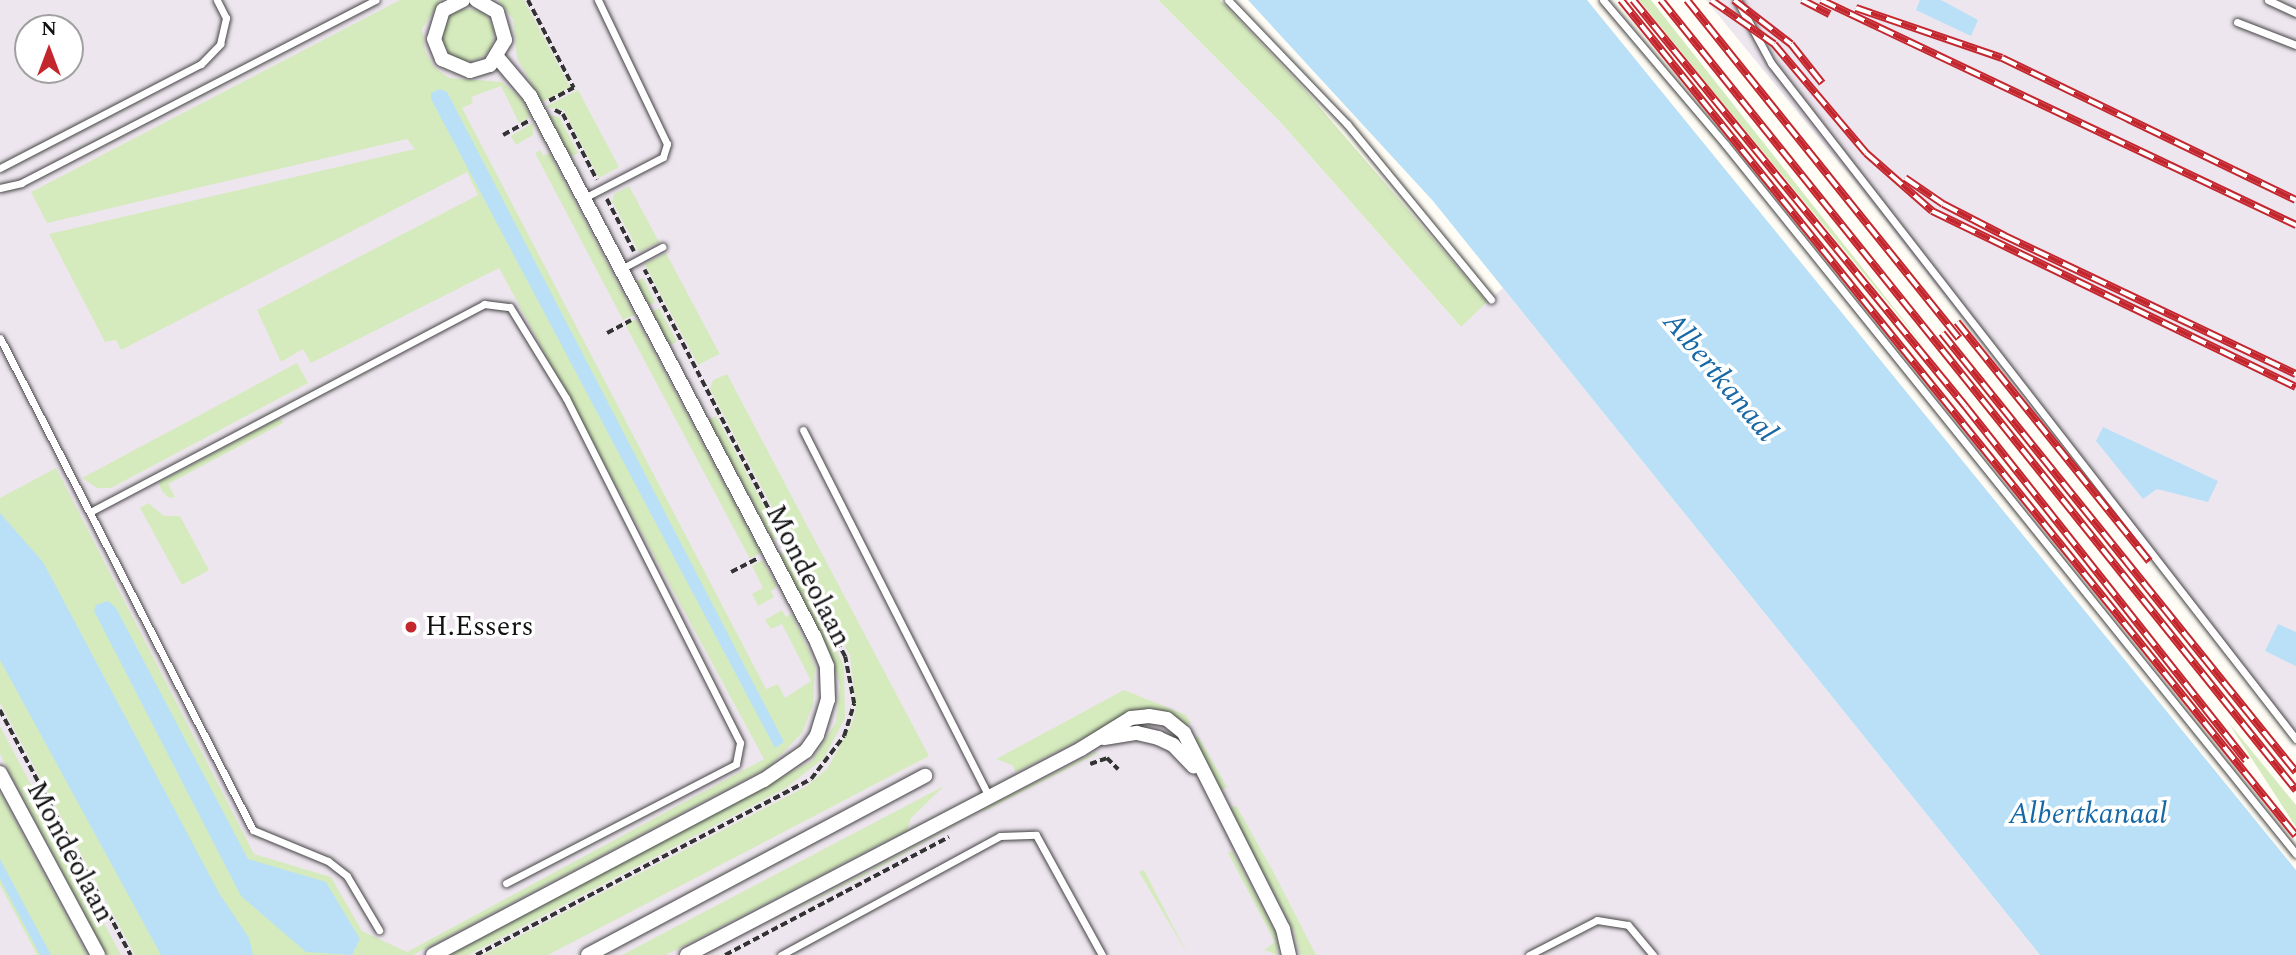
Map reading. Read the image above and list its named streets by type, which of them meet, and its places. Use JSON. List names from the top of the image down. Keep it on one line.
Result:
{"streets":{"street":["Mondeolaan"]},"water":["Albertkanaal"],"places":["H.Essers"],"north":"top"}
